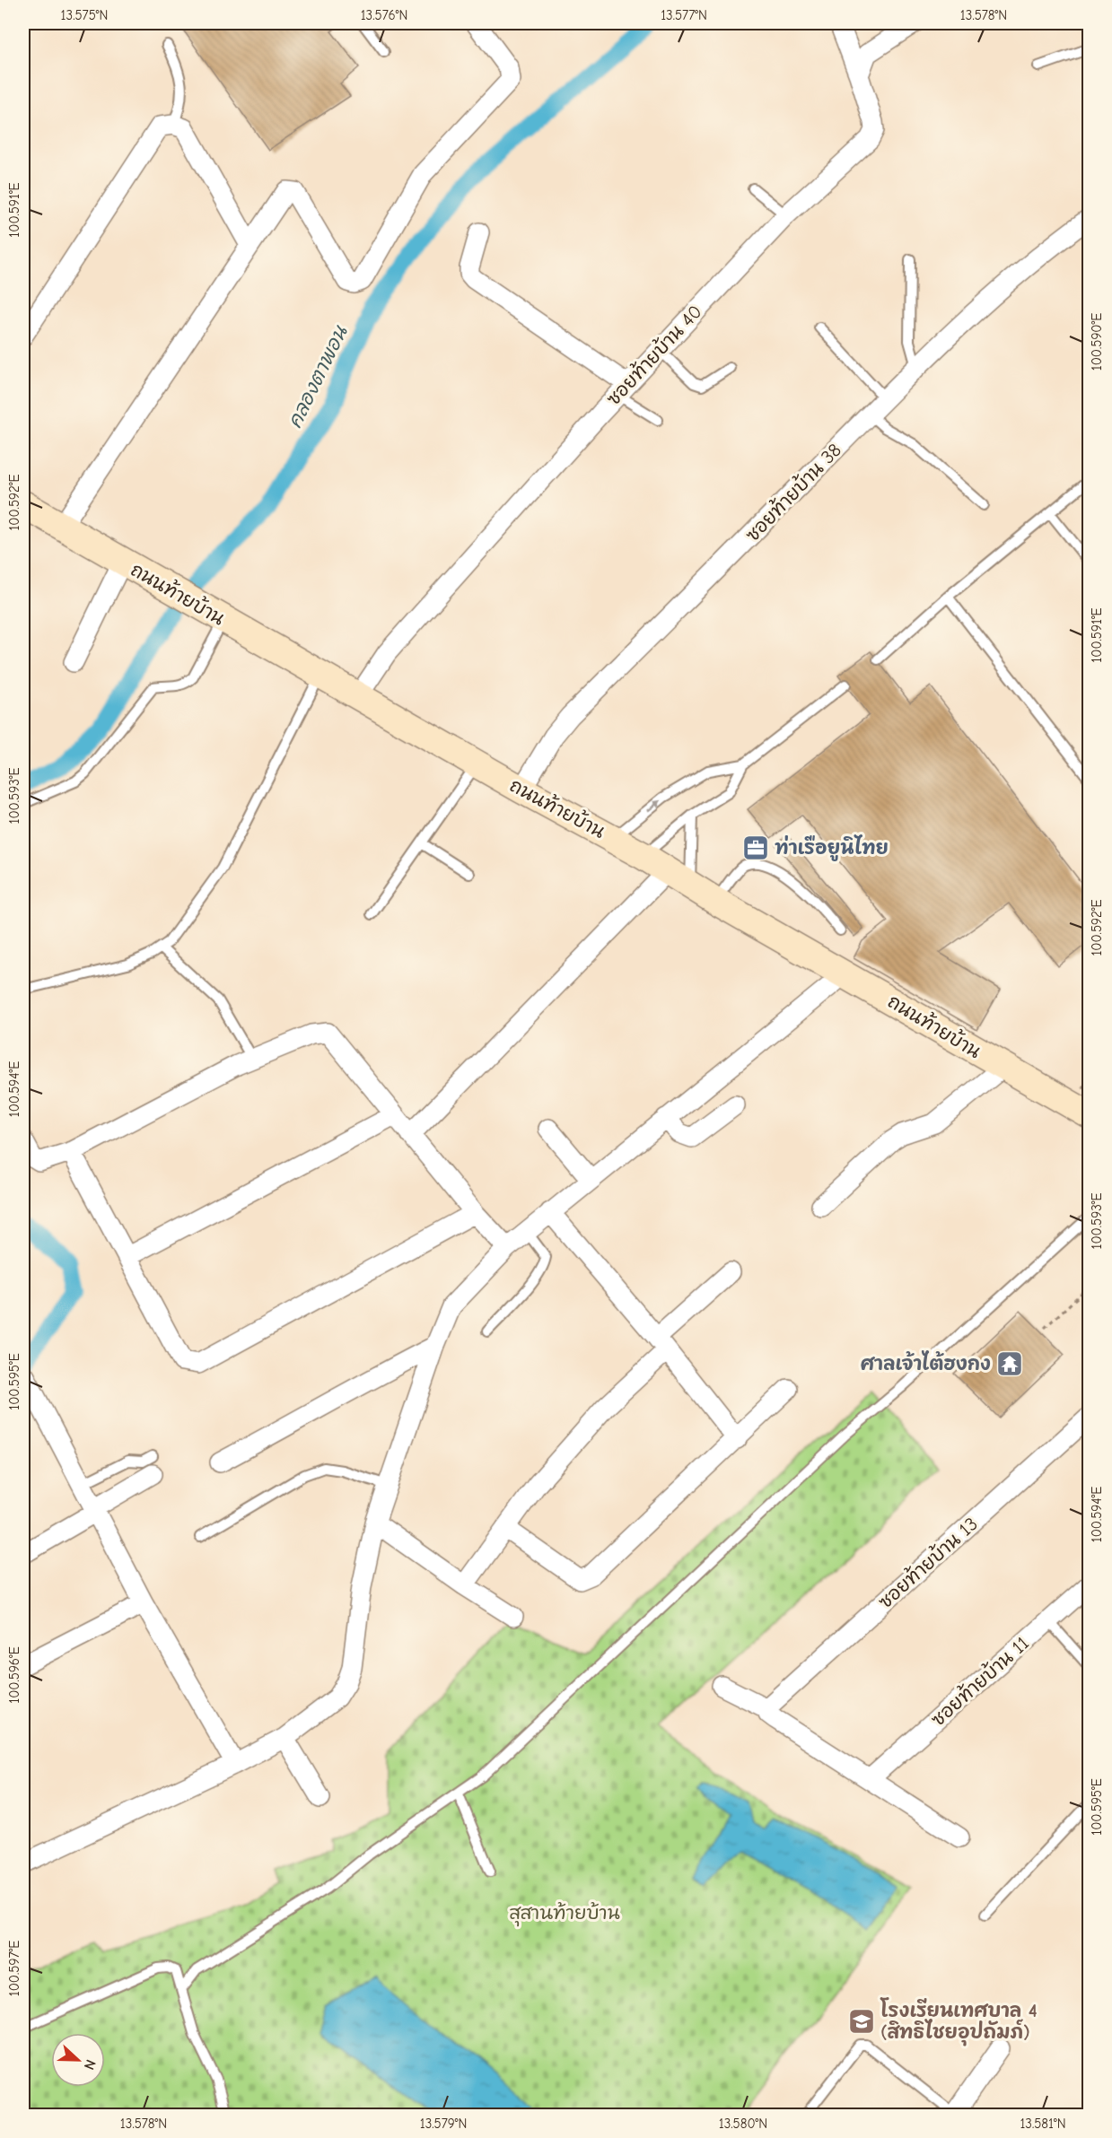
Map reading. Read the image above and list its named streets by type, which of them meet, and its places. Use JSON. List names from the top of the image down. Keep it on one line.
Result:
{"streets":{"street":["ซอยท้ายบ้าน 40","ซอยท้ายบ้าน 38","ถนนท้ายบ้าน","ซอยท้ายบ้าน 13","ซอยท้ายบ้าน 11"]},"crossings":[["ซอยท้ายบ้าน 40","ถนนท้ายบ้าน"],["ซอยท้ายบ้าน 38","ถนนท้ายบ้าน"]],"water":["คลองตาพอน"],"parks":["สุสานท้ายบ้าน"],"places":{"office":["ท่าเรือยูนิไทย"],"temple":["ศาลเจ้าไต้ฮงกง"],"school or university":["โรงเรียนเทศบาล 4 (สิทธิไชยอุปถัมภ์)"]},"north":"right","coordinates":["13.575°N","13.576°N","13.577°N","13.578°N","100.591°E","100.590°E","100.592°E","100.593°E","100.594°E","100.595°E","100.596°E","100.597°E","13.579°N","13.580°N","13.581°N"]}
